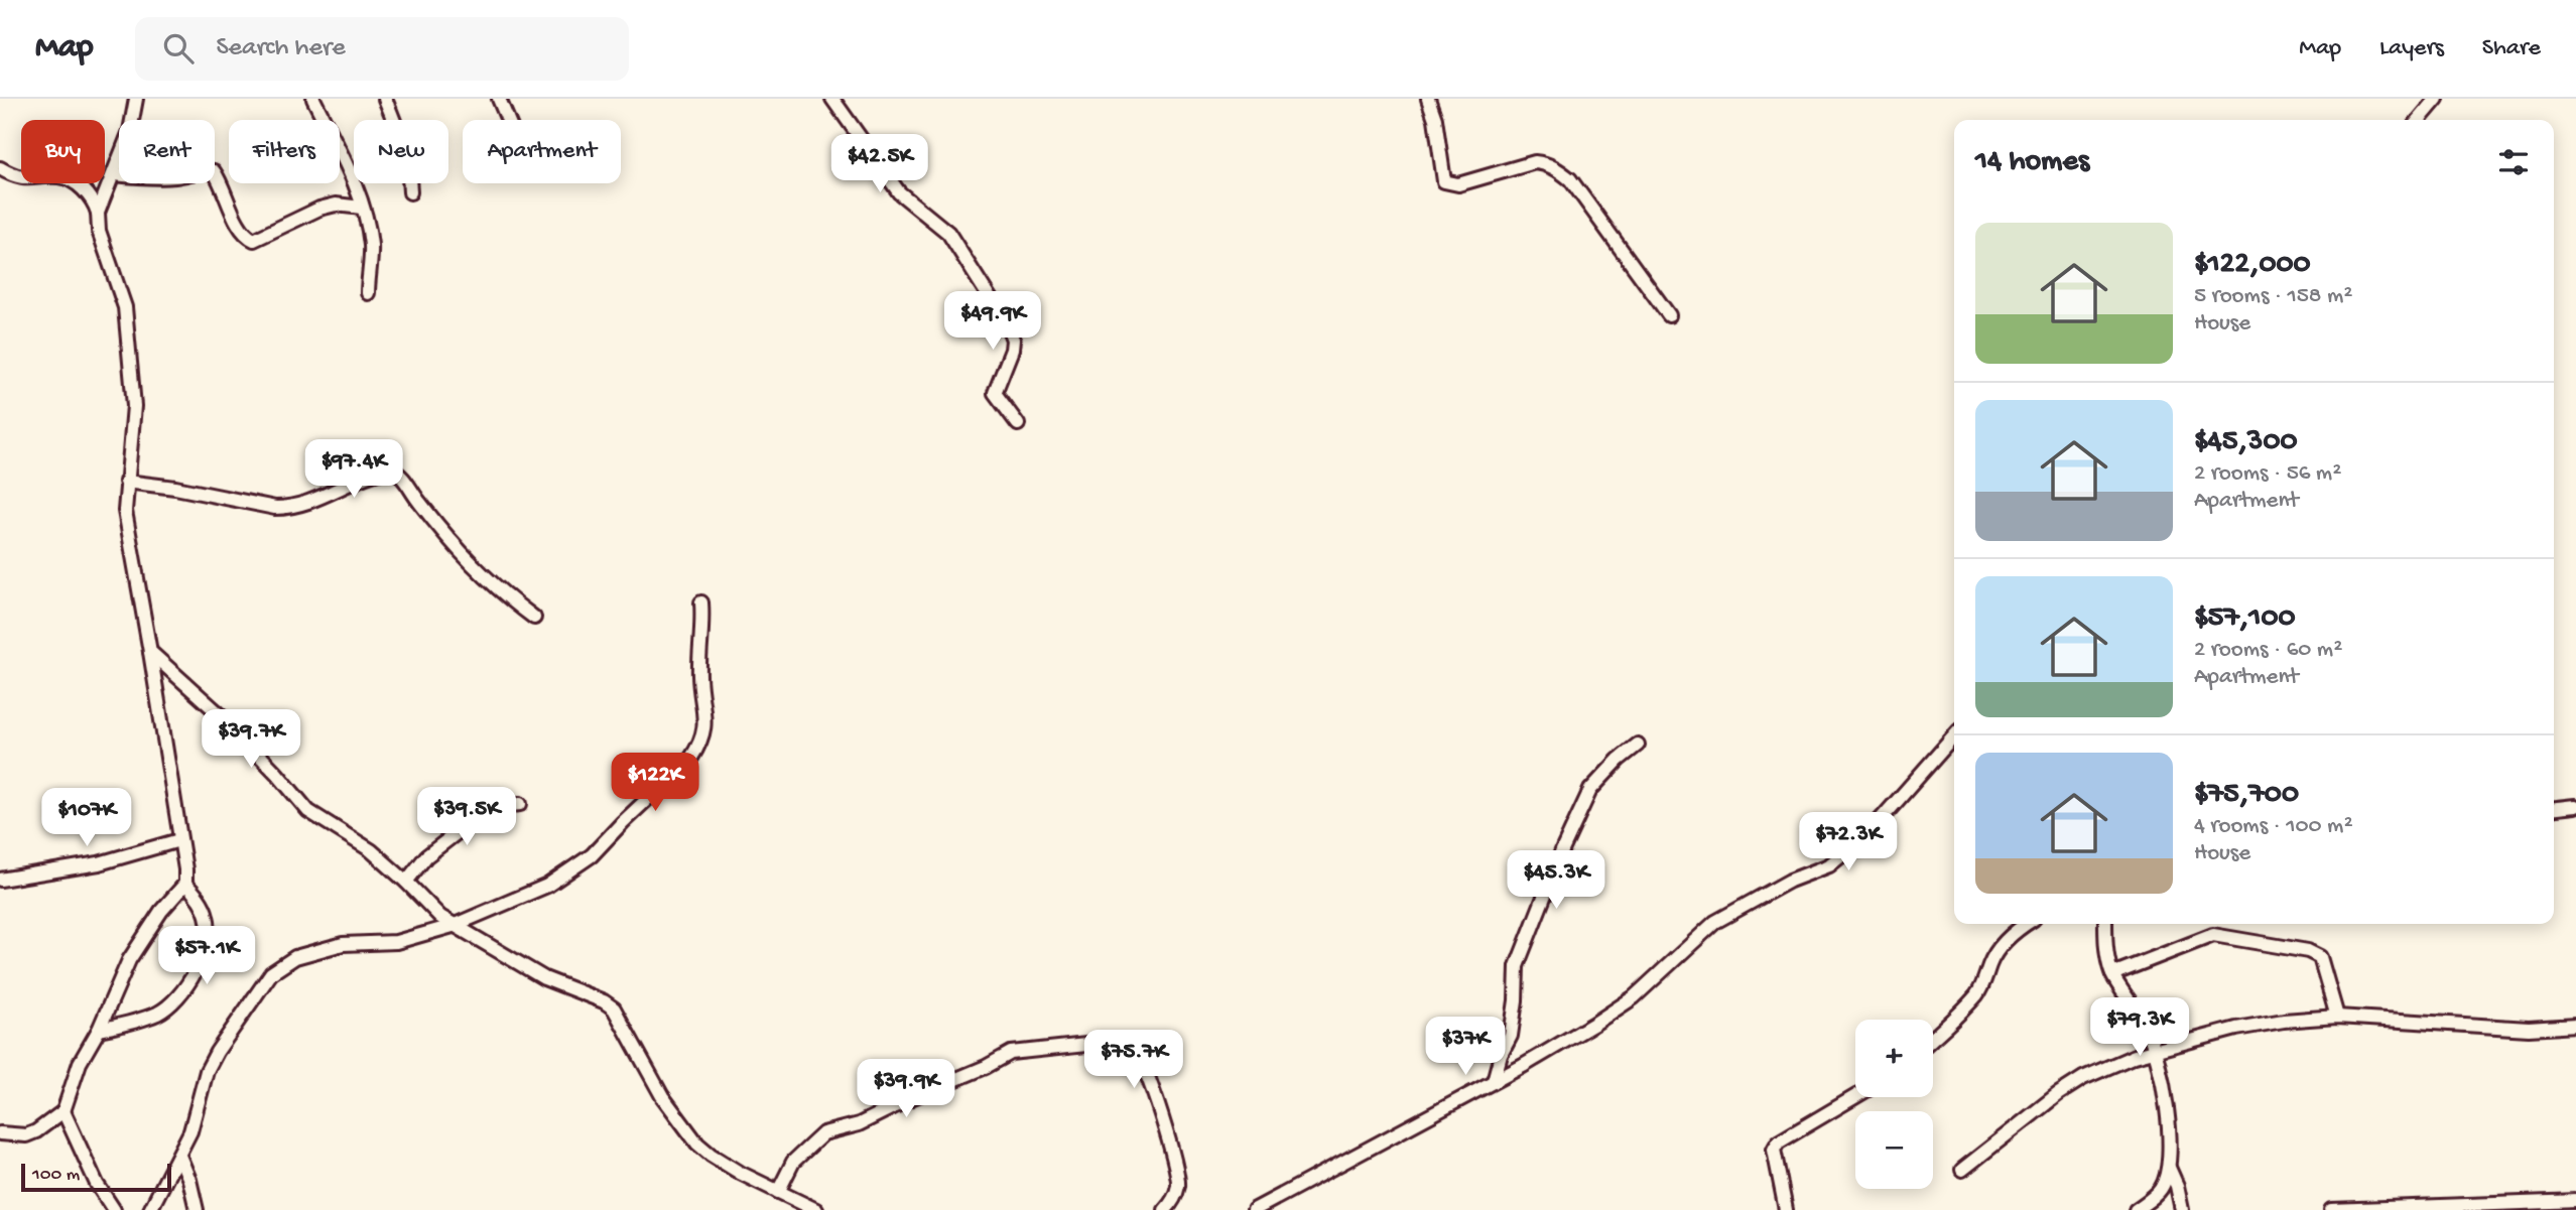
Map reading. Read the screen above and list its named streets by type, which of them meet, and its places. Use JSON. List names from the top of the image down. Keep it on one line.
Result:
{"scale_bar":"100 m","page":{"header":"Map","search":"Search here","nav":["Map","Layers","Share"],"chip":["Buy","Rent","Filters","New","Apartment"],"heading":"14 homes","price":["$42.5K","$49.9K","$97.4K","$39.7K","$122K","$39.5K","$107K","$72.3K","$45.3K","$57.1K","$79.3K","$37K","$75.7K","$39.9K"],"list":[{"name":"$122,000","note":"5 rooms · 158 m² · House"},{"name":"$45,300","note":"2 rooms · 56 m² · Apartment"},{"name":"$57,100","note":"2 rooms · 60 m² · Apartment"},{"name":"$75,700","note":"4 rooms · 100 m² · House"}],"map_buttons":["+","−"],"scale":"100 m"}}
